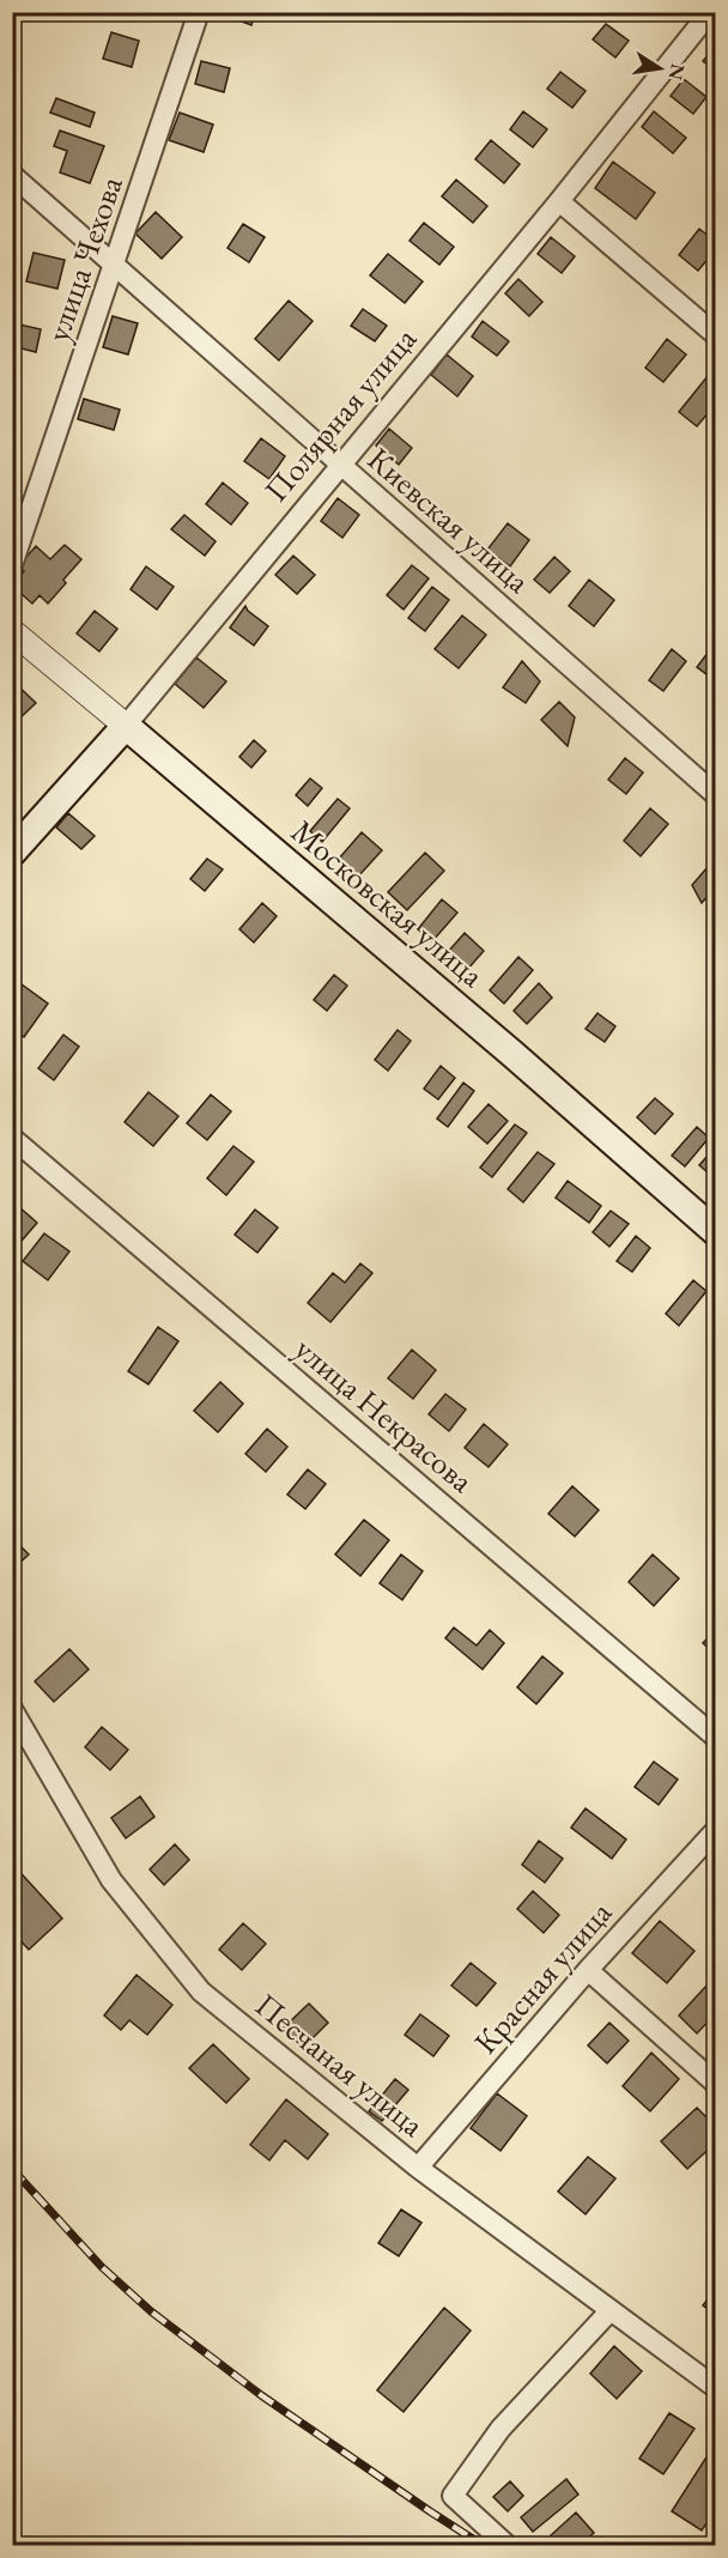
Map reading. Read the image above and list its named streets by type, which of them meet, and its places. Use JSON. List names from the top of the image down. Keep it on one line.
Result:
{"streets":{"main road":["Полярная улица","Московская улица"],"street":["улица Чехова","Киевская улица","улица Некрасова","Красная улица","Песчаная улица"]},"crossings":[["улица Чехова","Киевская улица"],["Полярная улица","Киевская улица"],["Полярная улица","Московская улица"],["Красная улица","Песчаная улица"]],"north":"right"}
